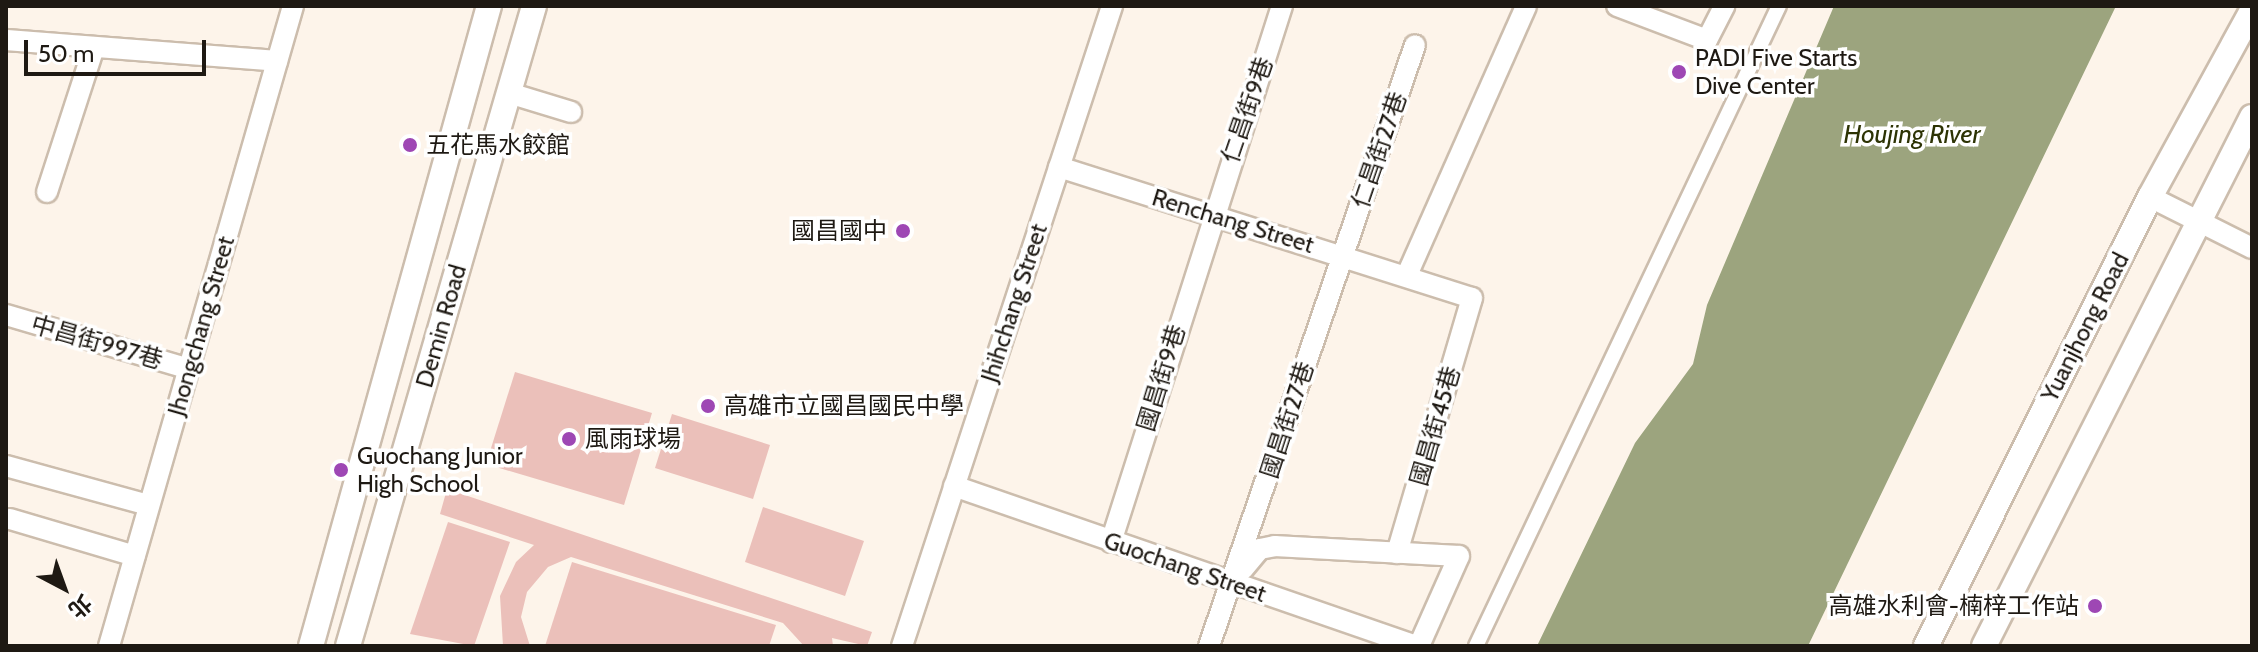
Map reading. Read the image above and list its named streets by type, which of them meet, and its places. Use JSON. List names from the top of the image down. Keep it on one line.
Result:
{"streets":{"street":["仁昌街9巷","仁昌街27巷","Renchang Street","Jhihchang Street","Jhongchang Street","Demin Road","Yuanjhong Road","中昌街997巷","國昌街9巷","國昌街27巷","國昌街45巷","Guochang Street"]},"crossings":[["仁昌街9巷","Renchang Street"],["仁昌街9巷","國昌街9巷"],["仁昌街27巷","Renchang Street"],["仁昌街27巷","國昌街27巷"],["Renchang Street","Jhihchang Street"],["Renchang Street","國昌街9巷"],["Renchang Street","國昌街27巷"],["Renchang Street","國昌街45巷"],["Jhihchang Street","Guochang Street"],["Jhongchang Street","中昌街997巷"],["國昌街9巷","Guochang Street"],["國昌街27巷","Guochang Street"]],"water":["Houjing River"],"places":["PADI Five Starts Dive Center","五花馬水餃館","國昌國中","高雄市立國昌國民中學","風雨球場","Guochang Junior High School","高雄水利會-楠梓工作站"],"scale_bar":"50 m","north":"bottom right"}
